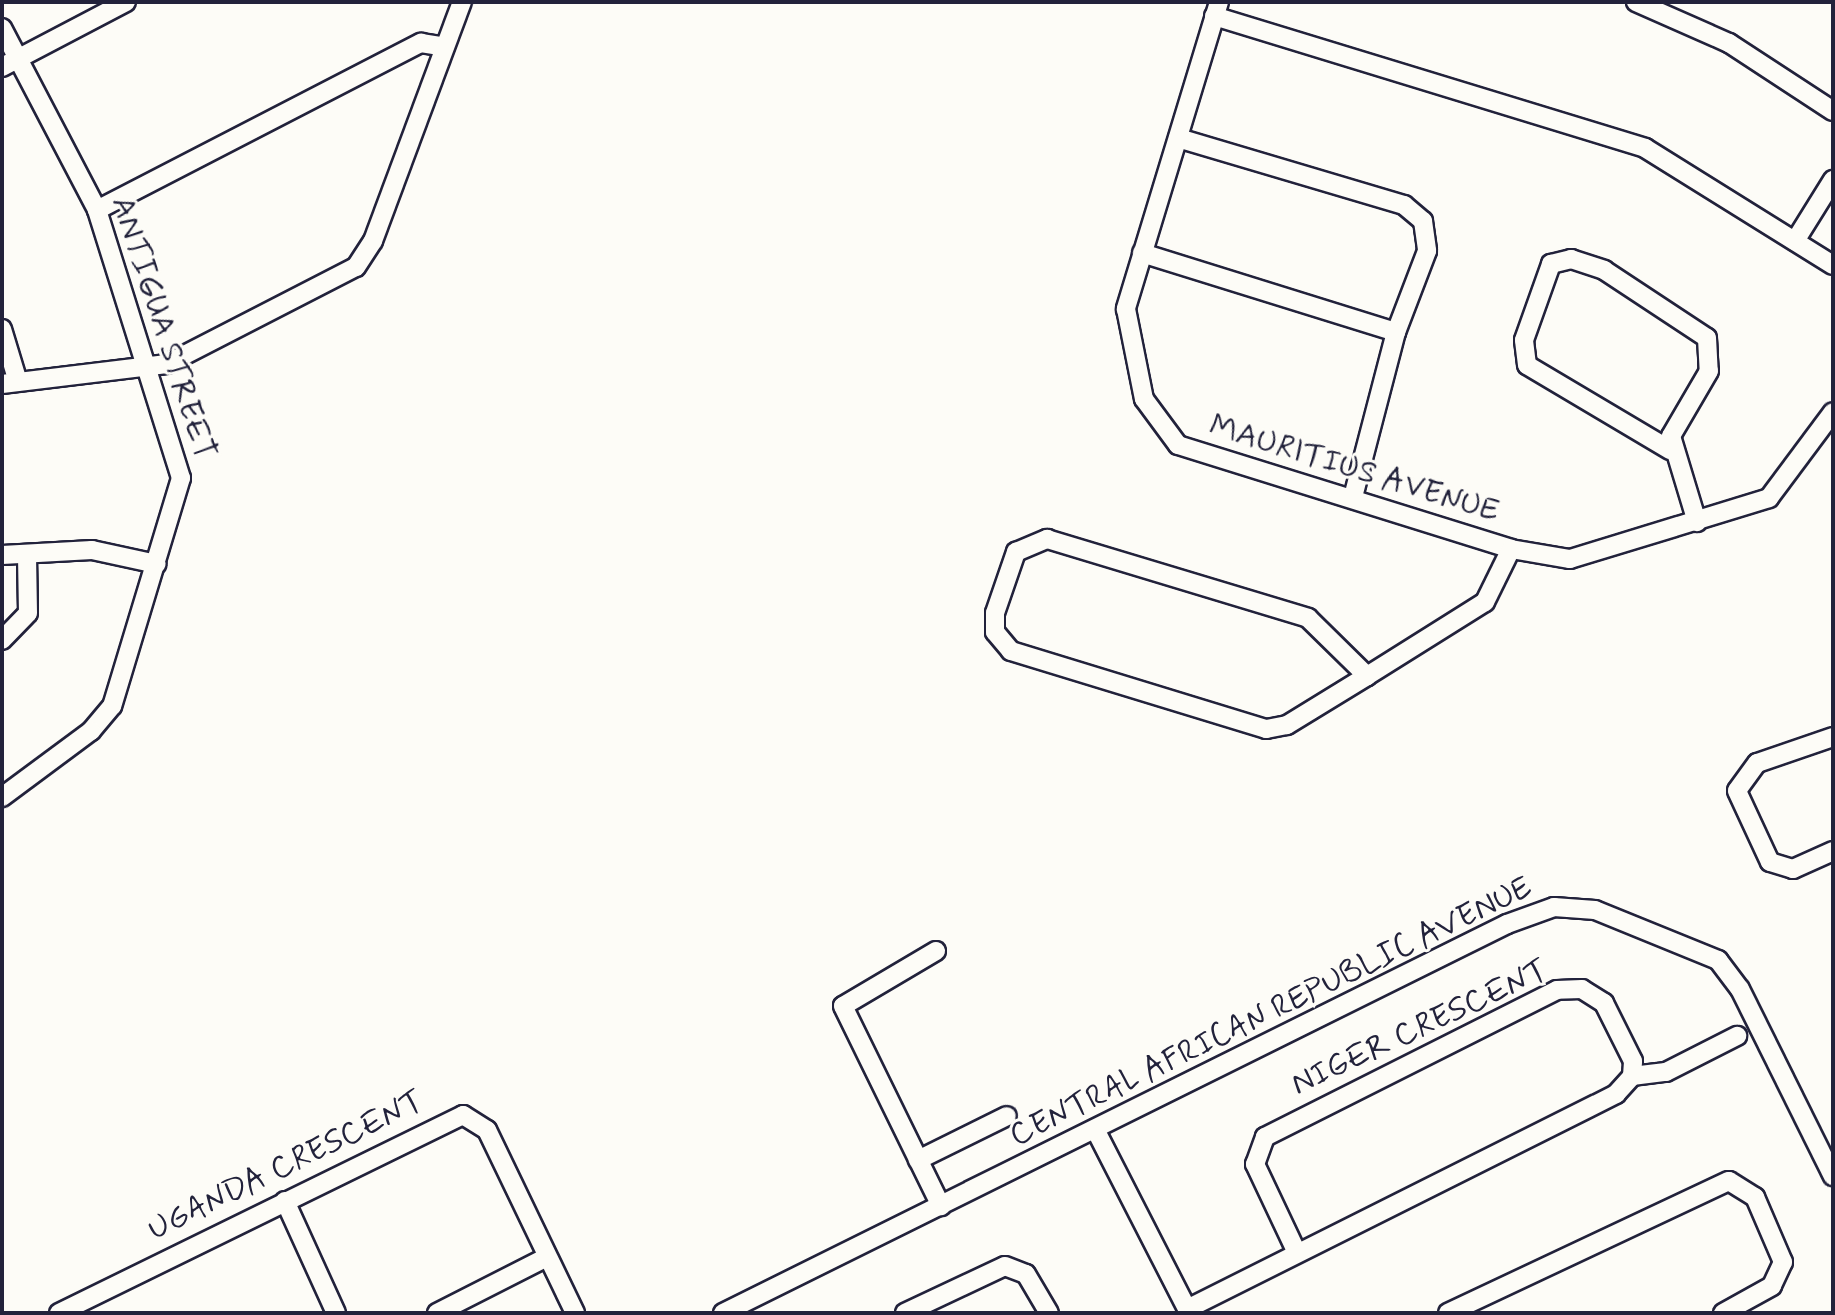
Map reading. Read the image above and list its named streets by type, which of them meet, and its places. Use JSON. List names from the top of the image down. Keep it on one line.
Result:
{"streets":{"street":["ANTIGUA STREET","MAURITIUS AVENUE","CENTRAL AFRICAN REPUBLIC AVENUE","NIGER CRESCENT","UGANDA CRESCENT"]}}
